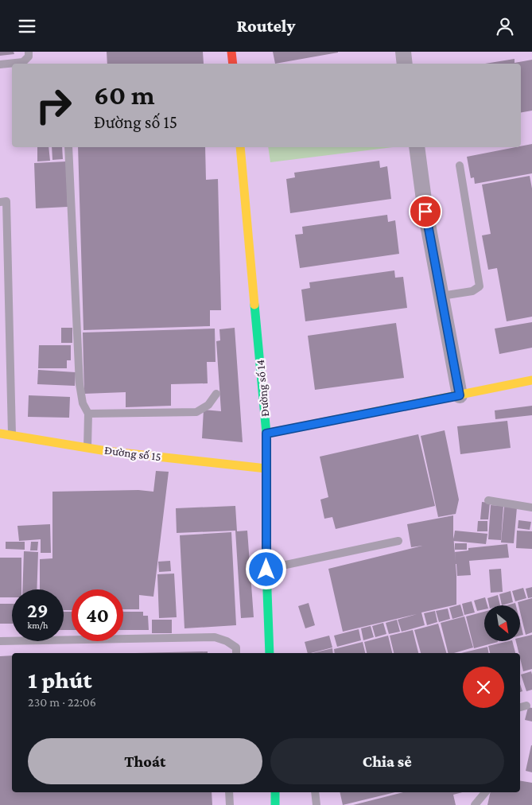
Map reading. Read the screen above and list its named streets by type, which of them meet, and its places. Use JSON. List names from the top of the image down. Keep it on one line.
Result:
{"streets":{"street":["Đường số 14","Đường số 15"]},"crossings":[["Đường số 14","Đường số 15"]],"north":"bottom right","page":{"header":"Routely","turn":["60 m","Đường số 15"],"speed":"29 km/h","limit":"40","heading":["1 phút","230 m · 22:06"],"buttons":["Thoát","Chia sẻ"]}}
